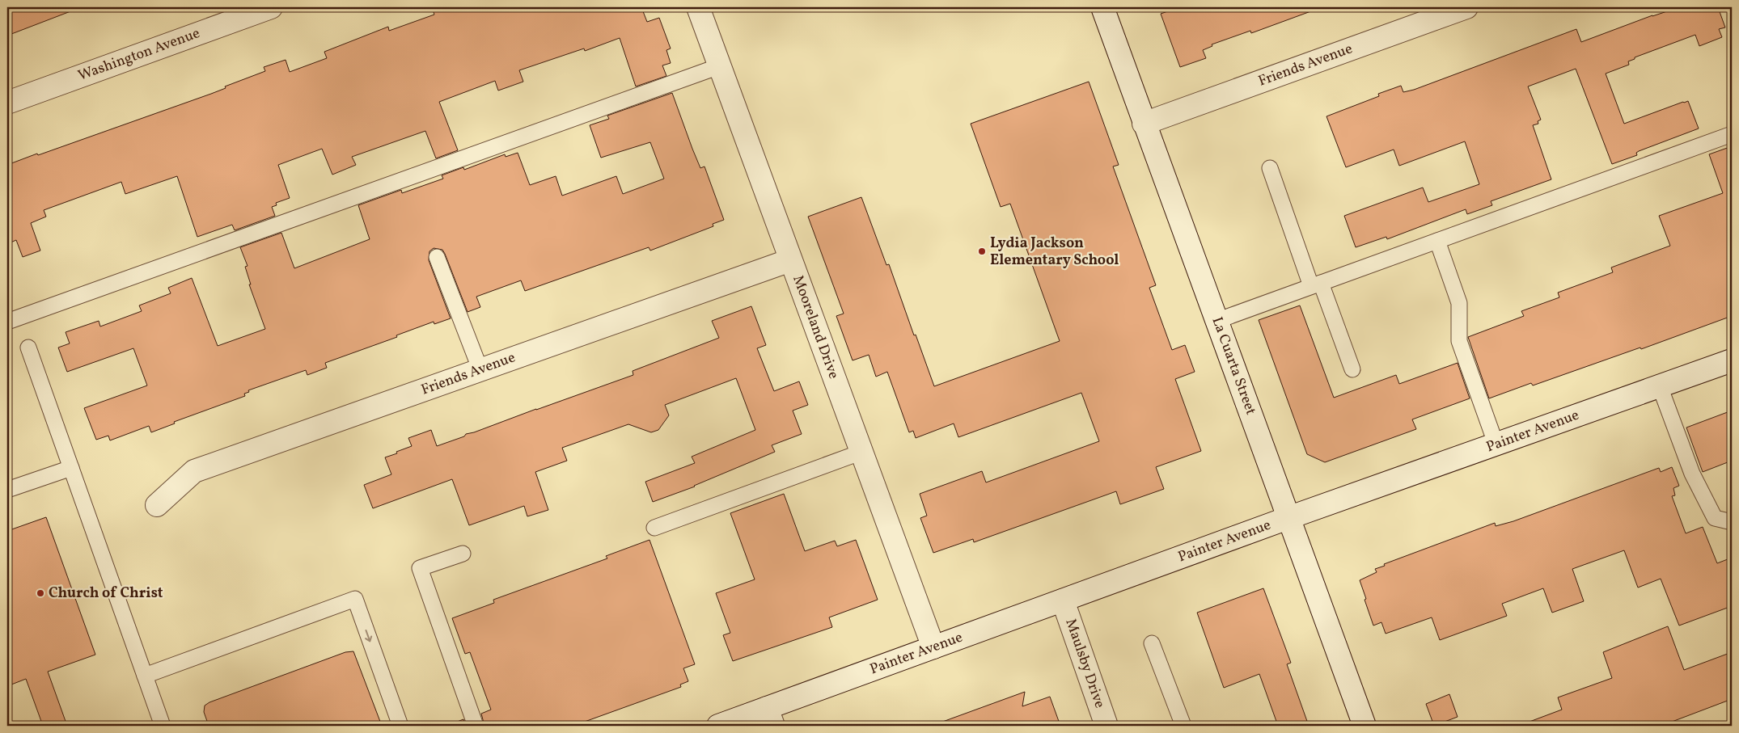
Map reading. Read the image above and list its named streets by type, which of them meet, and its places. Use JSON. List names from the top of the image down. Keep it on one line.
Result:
{"streets":{"street":["Washington Avenue","Friends Avenue","Mooreland Drive","La Cuarta Street","Painter Avenue","Maulsby Drive"]},"crossings":[["Friends Avenue","Mooreland Drive"],["Friends Avenue","La Cuarta Street"],["Mooreland Drive","Painter Avenue"],["La Cuarta Street","Painter Avenue"],["Painter Avenue","Maulsby Drive"]],"places":["Lydia Jackson Elementary School","Church of Christ"]}
